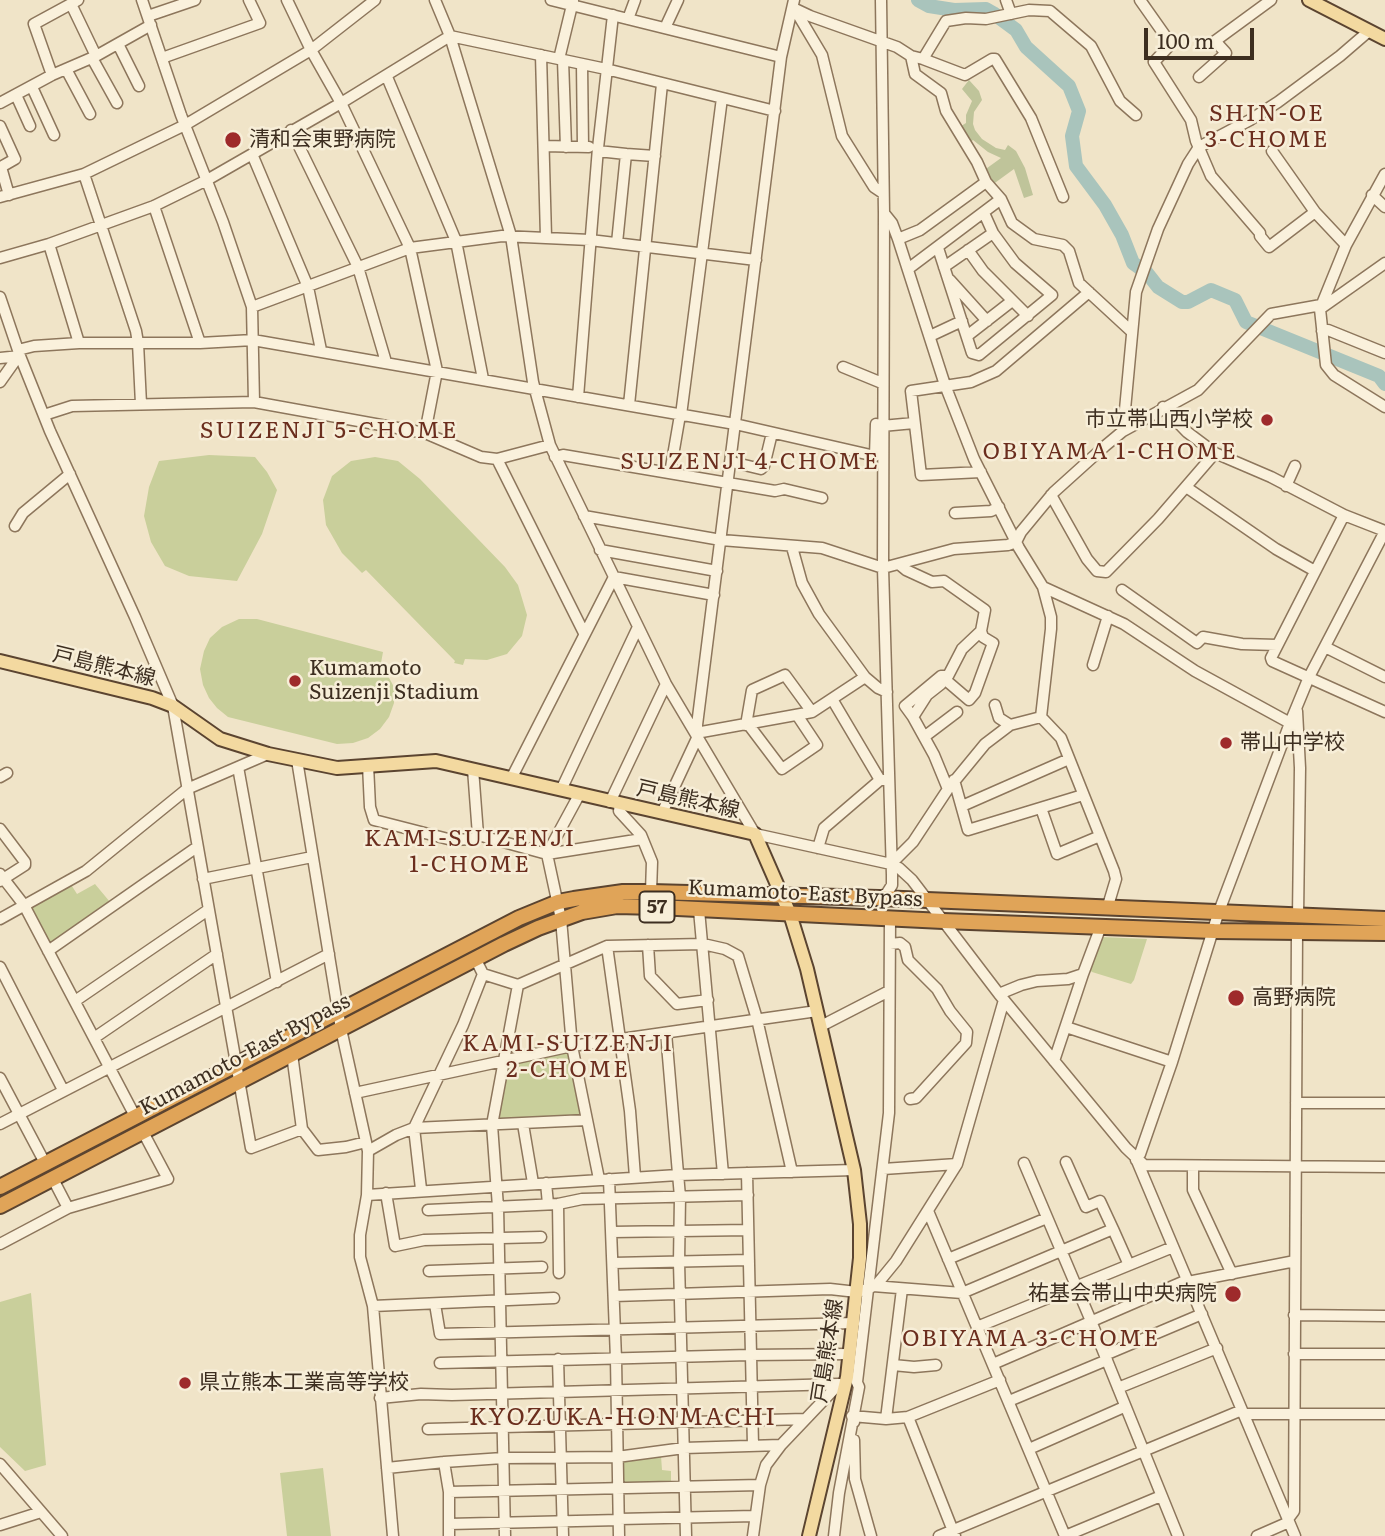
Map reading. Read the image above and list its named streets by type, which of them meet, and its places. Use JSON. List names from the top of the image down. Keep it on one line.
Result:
{"streets":{"highway":["Kumamoto-East Bypass","57"],"main road":["戸島熊本線"]},"crossings":[["戸島熊本線","Kumamoto-East Bypass"]],"districts":["SHIN-OE 3-CHOME","SUIZENJI 5-CHOME","OBIYAMA 1-CHOME","SUIZENJI 4-CHOME","KAMI-SUIZENJI 1-CHOME","KAMI-SUIZENJI 2-CHOME","OBIYAMA 3-CHOME","KYOZUKA-HONMACHI"],"places":["清和会東野病院","市立帯山西小学校","Kumamoto Suizenji Stadium","帯山中学校","高野病院","祐基会帯山中央病院","県立熊本工業高等学校"],"scale_bar":"100 m"}
